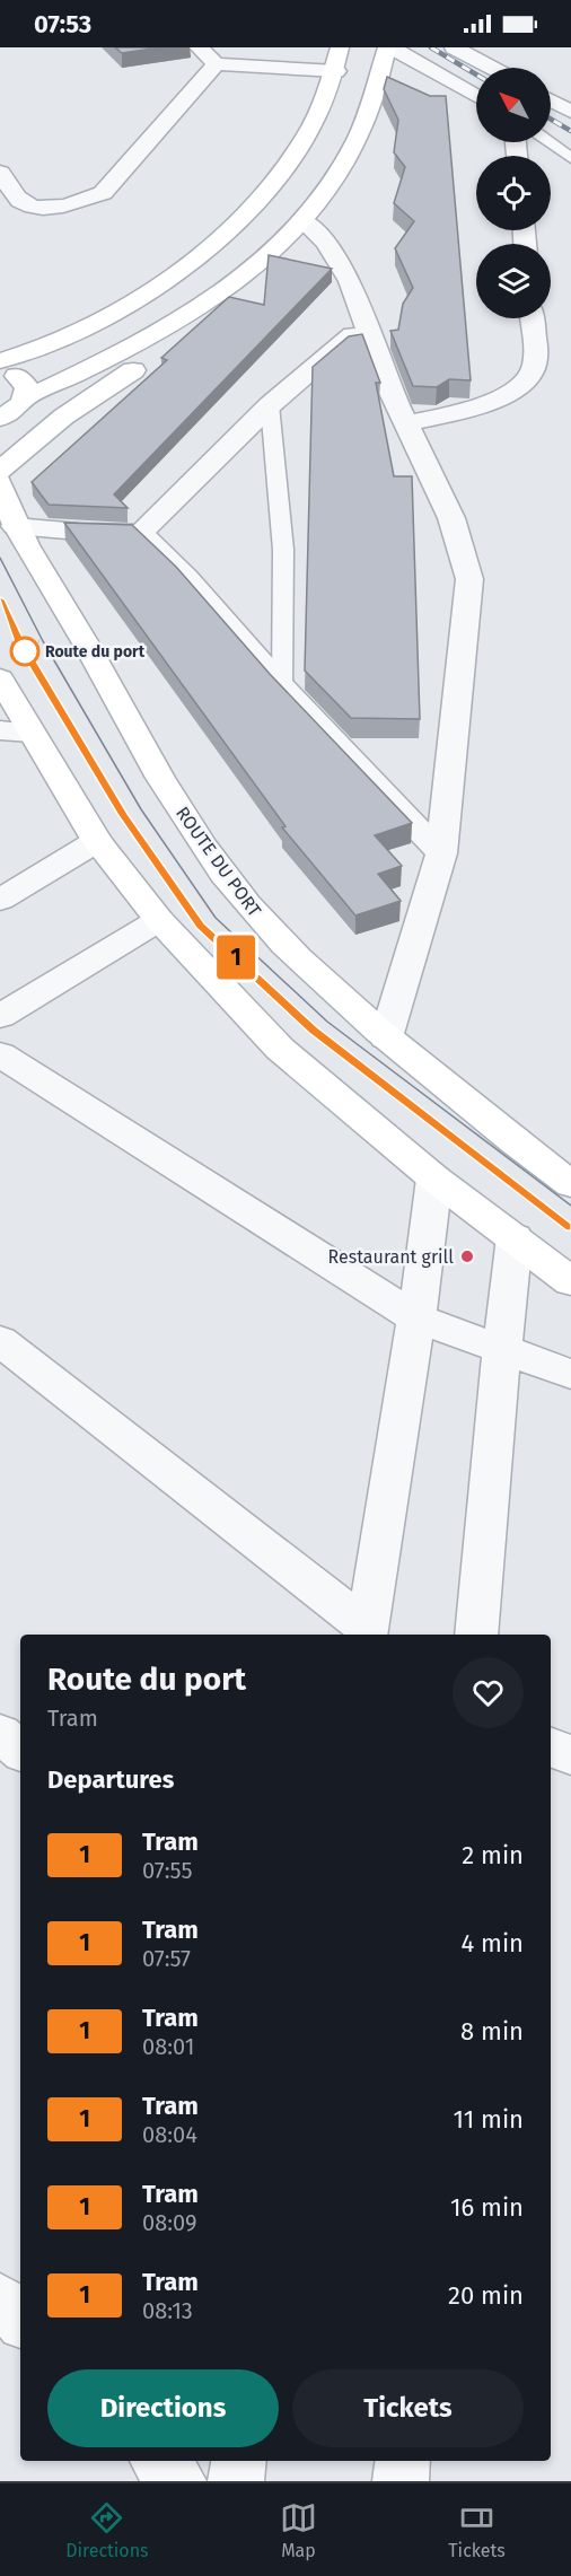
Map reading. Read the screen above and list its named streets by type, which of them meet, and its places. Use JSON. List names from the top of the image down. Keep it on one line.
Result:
{"streets":{"main road":["ROUTE DU PORT"]},"places":["Route du port","Restaurant grill"],"lines":["tram line 1"],"north":"top left","page":{"status":"07:53","on_map":"1","heading":[["Route du port","Tram"],"Departures"],"list":[{"mark":"1","name":"Tram","note":"07:55","value":"2 min"},{"mark":"1","name":"Tram","note":"07:57","value":"4 min"},{"mark":"1","name":"Tram","note":"08:01","value":"8 min"},{"mark":"1","name":"Tram","note":"08:04","value":"11 min"},{"mark":"1","name":"Tram","note":"08:09","value":"16 min"},{"mark":"1","name":"Tram","note":"08:13","value":"20 min"}],"buttons":["Directions","Tickets"],"tabs":["Directions","Map","Tickets"]}}
